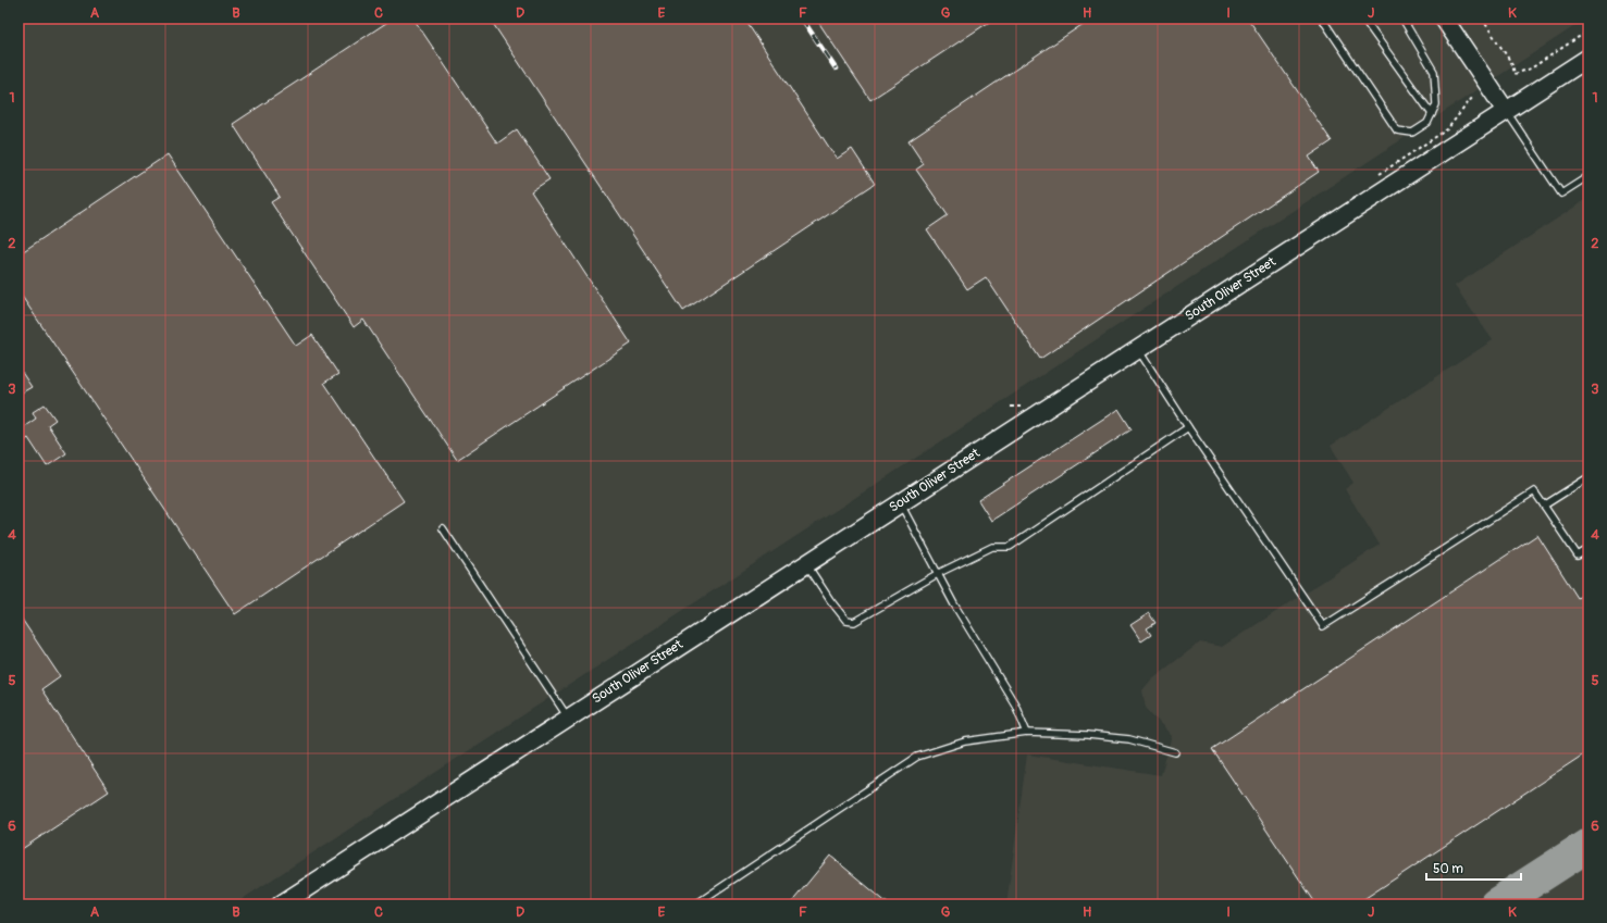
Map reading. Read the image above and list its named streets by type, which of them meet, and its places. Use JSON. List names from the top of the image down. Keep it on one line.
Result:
{"streets":{"main road":["South Oliver Street"]},"scale_bar":"50 m","grid":{"columns":["A","B","C","D","E","F","G","H","I","J","K"],"rows":["1","2","3","4","5","6"]}}
